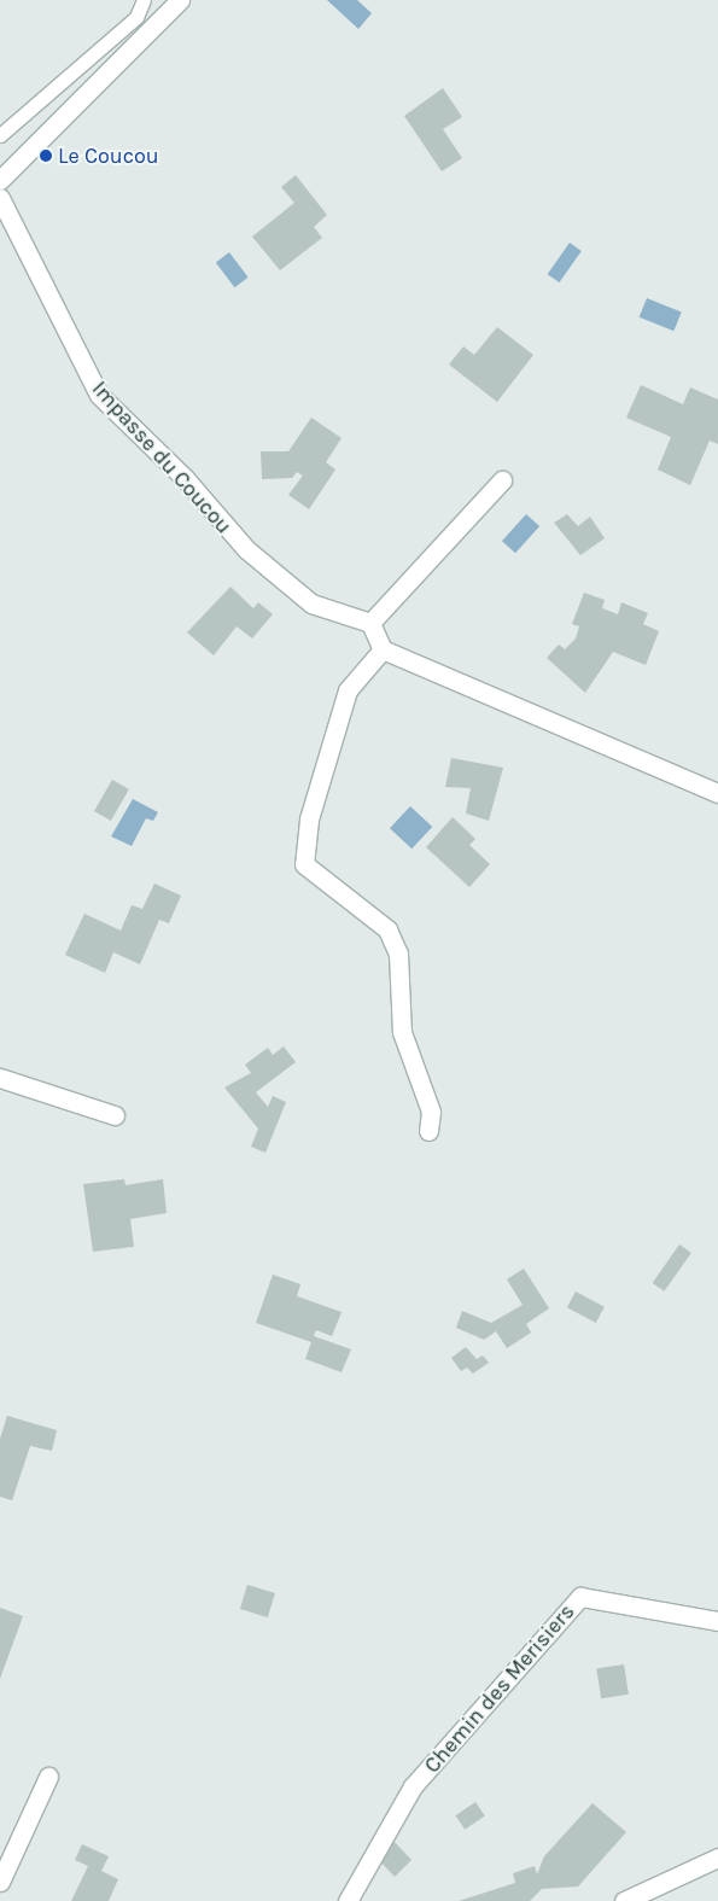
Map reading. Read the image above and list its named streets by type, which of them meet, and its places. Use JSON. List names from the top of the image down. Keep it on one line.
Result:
{"streets":{"street":["Impasse du Coucou","Chemin des Merisiers"]},"places":["Le Coucou"]}
